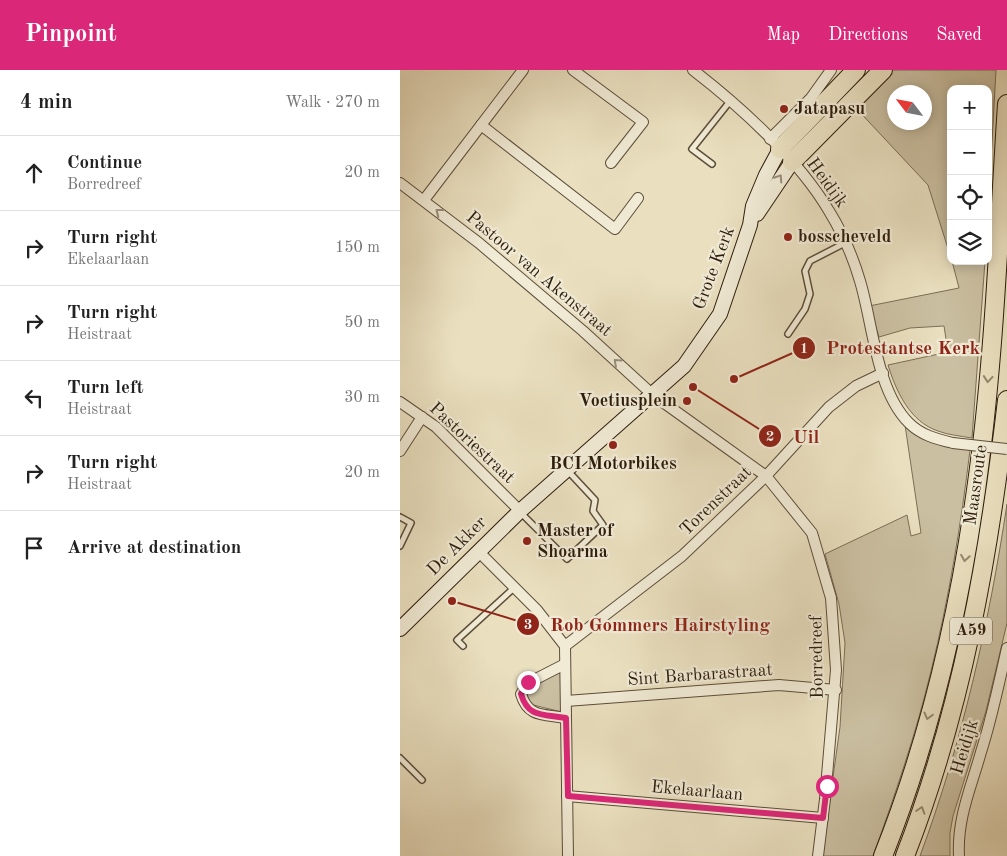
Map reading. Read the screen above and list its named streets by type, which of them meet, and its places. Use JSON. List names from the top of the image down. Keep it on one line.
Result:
{"streets":{"highway":["Maasroute","A59"],"main road":["Grote Kerk","De Akker"],"street":["Heidijk","Pastoor van Akenstraat","Pastoriestraat","Torenstraat","Borredreef","Sint Barbarastraat","Ekelaarlaan"]},"crossings":[["Heidijk","Grote Kerk"],["Heidijk","Torenstraat"],["Grote Kerk","Pastoor van Akenstraat"],["Grote Kerk","Pastoriestraat"],["Grote Kerk","De Akker"],["Pastoor van Akenstraat","Torenstraat"],["Pastoor van Akenstraat","Borredreef"],["Pastoriestraat","De Akker"],["Torenstraat","Borredreef"],["Borredreef","Sint Barbarastraat"],["Borredreef","Ekelaarlaan"]],"one_way":["Pastoor van Akenstraat"],"places":["Jatapasu","bosscheveld","Protestantse Kerk","Uil","Voetiusplein","BCI Motorbikes","Master of Shoarma","Rob Gommers Hairstyling"],"north":"top left","page":{"header":"Pinpoint","nav":["Map","Directions","Saved"],"heading":["4 min","Walk · 270 m"],"map_buttons":["+","−"],"list":[["Continue","Borredreef","20 m"],["Turn right","Ekelaarlaan","150 m"],["Turn right","Heistraat","50 m"],["Turn left","Heistraat","30 m"],["Turn right","Heistraat","20 m"],"Arrive at destination"]}}
